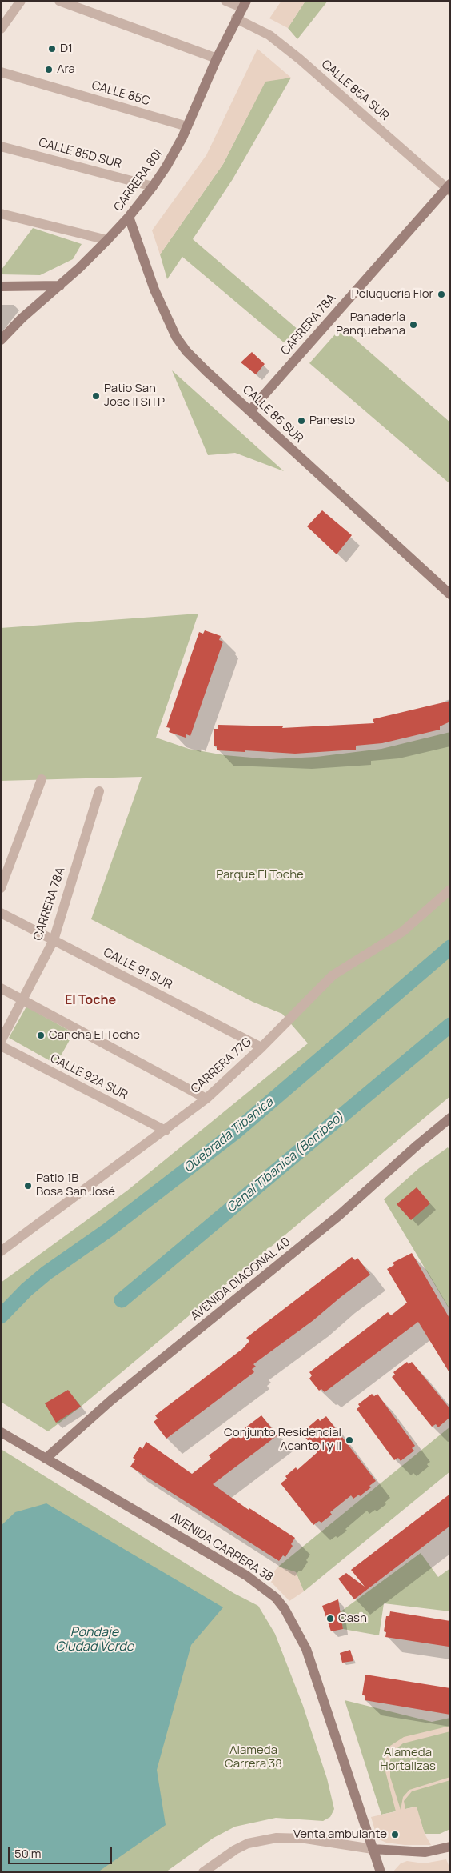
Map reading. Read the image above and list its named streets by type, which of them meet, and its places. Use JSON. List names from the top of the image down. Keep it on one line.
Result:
{"streets":{"main road":["CARRERA 80I","CARRERA 78A","CALLE 86 SUR","AVENIDA DIAGONAL 40","AVENIDA CARRERA 38"],"street":["CALLE 85A SUR","CALLE 85C","CALLE 85D SUR","CALLE 91 SUR","CARRERA 77G","CALLE 92A SUR"]},"crossings":[["CALLE 85A SUR","CARRERA 80I"],["CALLE 85A SUR","CARRERA 78A"],["CALLE 85C","CARRERA 80I"],["CALLE 85D SUR","CARRERA 80I"],["CARRERA 80I","CALLE 86 SUR"],["CARRERA 78A","CALLE 86 SUR"],["CARRERA 78A","CALLE 91 SUR"],["CALLE 91 SUR","CARRERA 77G"],["CARRERA 77G","CALLE 92A SUR"],["AVENIDA DIAGONAL 40","AVENIDA CARRERA 38"]],"districts":["El Toche"],"water":["Quebrada Tibaníca","Canal Tibanica (Bombeo)","Pondaje Ciudad Verde"],"parks":["Parque El Toche","Alameda Carrera 38","Alameda Hortalizas"],"places":["D1","Ara","Peluqueria Flor","Panadería Panquebana","Patio San Jose II SiTP","Panesto","Cancha El Toche","Patio 1B Bosa San José","Conjunto Residencial Acanto I y Ii","Cash","Venta ambulante"],"scale_bar":"50 m"}
